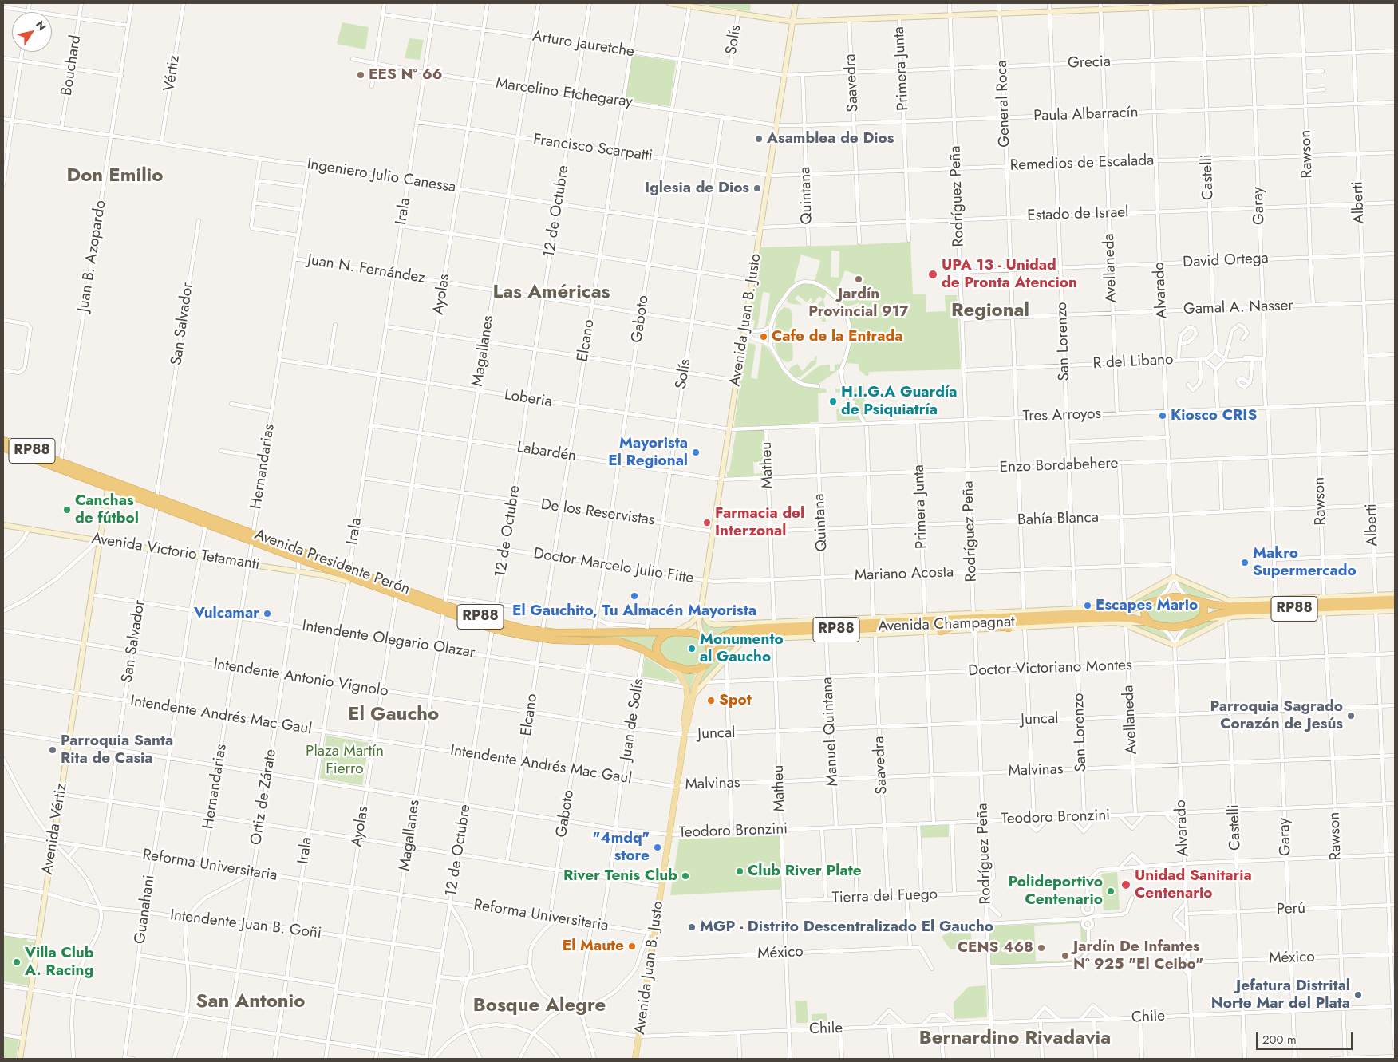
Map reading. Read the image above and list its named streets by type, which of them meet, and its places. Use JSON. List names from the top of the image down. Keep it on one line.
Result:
{"streets":{"highway":["RP88","Avenida Presidente Perón","Avenida Champagnat"],"main road":["Avenida Juan B. Justo"],"street":["Solís","Arturo Jauretche","Grecia","Bouchard","Primera Junta","Vértiz","Saavedra","Marcelino Etchegaray","General Roca","Paula Albarracín","Francisco Scarpatti","Rawson","Remedios de Escalada","Ingeniero Julio Canessa","Castelli","Quintana","Rodríguez Peña","Alberti","Garay","Irala","12 de Octubre","Estado de Israel","Juan B. Azopardo","David Ortega","Avellaneda","Juan N. Fernández","Alvarado","Ayolas","Gamal A. Nasser","Gaboto","San Salvador","Elcano","San Lorenzo","Magallanes","R del Libano","Loberia","Tres Arroyos","Labardén","Matheu","Enzo Bordabehere","Hernandarias","De los Reservistas","Bahía Blanca","Avenida Victorio Tetamanti","Doctor Marcelo Julio Fitte","Mariano Acosta","Intendente Olegario Olazar","Doctor Victoriano Montes","Intendente Antonio Vignolo","Intendente Andrés Mac Gaul","Juan de Solís","Juncal","Manuel Quintana","Malvinas","Ortiz de Zárate","Teodoro Bronzini","Avenida Vértiz","Reforma Universitaria","Tierra del Fuego","Guanahani","Perú","Intendente Juan B. Goñi","México","Chile"]},"crossings":[["Solís","Arturo Jauretche"],["Solís","Marcelino Etchegaray"],["Solís","Francisco Scarpatti"],["Solís","Ingeniero Julio Canessa"],["Solís","Juan N. Fernández"],["Solís","Loberia"],["Solís","Labardén"],["Solís","De los Reservistas"],["Solís","Avenida Presidente Perón"],["Solís","Doctor Marcelo Julio Fitte"],["Arturo Jauretche","Grecia"],["Arturo Jauretche","Irala"],["Arturo Jauretche","12 de Octubre"],["Arturo Jauretche","Ayolas"],["Arturo Jauretche","Gaboto"],["Arturo Jauretche","Avenida Juan B. Justo"],["Arturo Jauretche","Elcano"],["Arturo Jauretche","Magallanes"],["Grecia","Primera Junta"],["Grecia","Saavedra"],["Grecia","General Roca"],["Grecia","Rawson"],["Grecia","Castelli"],["Grecia","Quintana"],["Grecia","Rodríguez Peña"],["Grecia","Alberti"],["Grecia","Garay"],["Grecia","Avellaneda"],["Grecia","Alvarado"],["Grecia","Avenida Juan B. Justo"],["Grecia","San Lorenzo"],["Bouchard","Ingeniero Julio Canessa"],["Primera Junta","Paula Albarracín"],["Primera Junta","Remedios de Escalada"],["Primera Junta","Estado de Israel"],["Primera Junta","Tres Arroyos"],["Primera Junta","Enzo Bordabehere"],["Primera Junta","Bahía Blanca"],["Primera Junta","Mariano Acosta"],["Primera Junta","Avenida Champagnat"],["Vértiz","Ingeniero Julio Canessa"],["Saavedra","Paula Albarracín"],["Saavedra","Remedios de Escalada"],["Saavedra","Estado de Israel"],["Saavedra","Avenida Champagnat"],["Saavedra","Doctor Victoriano Montes"],["Saavedra","Juncal"],["Saavedra","Malvinas"],["Saavedra","Teodoro Bronzini"],["Saavedra","Tierra del Fuego"],["Marcelino Etchegaray","Paula Albarracín"],["Marcelino Etchegaray","Irala"],["Marcelino Etchegaray","12 de Octubre"],["Marcelino Etchegaray","Ayolas"],["Marcelino Etchegaray","Gaboto"],["Marcelino Etchegaray","Avenida Juan B. Justo"],["Marcelino Etchegaray","Elcano"],["Marcelino Etchegaray","Magallanes"],["General Roca","Paula Albarracín"],["General Roca","Remedios de Escalada"],["General Roca","Estado de Israel"],["General Roca","David Ortega"],["General Roca","Gamal A. Nasser"],["General Roca","R del Libano"],["General Roca","Tres Arroyos"],["General Roca","Enzo Bordabehere"],["General Roca","Bahía Blanca"],["General Roca","Mariano Acosta"],["General Roca","Avenida Champagnat"],["Paula Albarracín","Rawson"],["Paula Albarracín","Castelli"],["Paula Albarracín","Quintana"],["Paula Albarracín","Rodríguez Peña"],["Paula Albarracín","Alberti"],["Paula Albarracín","Garay"],["Paula Albarracín","Avellaneda"],["Paula Albarracín","Alvarado"],["Paula Albarracín","Avenida Juan B. Justo"],["Paula Albarracín","San Lorenzo"],["Francisco Scarpatti","Remedios de Escalada"],["Francisco Scarpatti","Irala"],["Francisco Scarpatti","12 de Octubre"],["Francisco Scarpatti","Ayolas"],["Francisco Scarpatti","Gaboto"],["Francisco Scarpatti","Avenida Juan B. Justo"],["Francisco Scarpatti","Elcano"],["Francisco Scarpatti","Magallanes"],["Rawson","Remedios de Escalada"],["Rawson","Estado de Israel"],["Rawson","David Ortega"],["Rawson","Gamal A. Nasser"],["Rawson","Tres Arroyos"],["Rawson","Enzo Bordabehere"],["Rawson","Bahía Blanca"],["Rawson","Avenida Champagnat"],["Rawson","Doctor Victoriano Montes"],["Rawson","Juncal"],["Rawson","Malvinas"],["Rawson","Teodoro Bronzini"],["Rawson","Perú"],["Rawson","México"],["Rawson","Chile"],["Remedios de Escalada","Castelli"],["Remedios de Escalada","Quintana"],["Remedios de Escalada","Rodríguez Peña"],["Remedios de Escalada","Alberti"],["Remedios de Escalada","Garay"],["Remedios de Escalada","Avellaneda"],["Remedios de Escalada","Alvarado"],["Remedios de Escalada","Avenida Juan B. Justo"],["Remedios de Escalada","San Lorenzo"],["Ingeniero Julio Canessa","Irala"],["Ingeniero Julio Canessa","12 de Octubre"],["Ingeniero Julio Canessa","Juan B. Azopardo"],["Ingeniero Julio Canessa","Ayolas"],["Ingeniero Julio Canessa","Gaboto"],["Ingeniero Julio Canessa","Avenida Juan B. Justo"],["Ingeniero Julio Canessa","Elcano"],["Ingeniero Julio Canessa","Magallanes"],["Ingeniero Julio Canessa","Hernandarias"],["Castelli","Estado de Israel"],["Castelli","David Ortega"],["Castelli","Gamal A. Nasser"],["Castelli","Avenida Champagnat"],["Castelli","Doctor Victoriano Montes"],["Castelli","Juncal"],["Castelli","Malvinas"],["Castelli","Teodoro Bronzini"],["Castelli","Perú"],["Castelli","México"],["Castelli","Chile"],["Quintana","Estado de Israel"],["Quintana","Tres Arroyos"],["Quintana","Enzo Bordabehere"],["Quintana","Bahía Blanca"],["Quintana","Mariano Acosta"],["Quintana","Avenida Champagnat"],["Rodríguez Peña","Estado de Israel"],["Rodríguez Peña","David Ortega"],["Rodríguez Peña","Gamal A. Nasser"],["Rodríguez Peña","R del Libano"],["Rodríguez Peña","Tres Arroyos"],["Rodríguez Peña","Enzo Bordabehere"],["Rodríguez Peña","Bahía Blanca"],["Rodríguez Peña","Mariano Acosta"],["Rodríguez Peña","Avenida Champagnat"],["Rodríguez Peña","Doctor Victoriano Montes"],["Rodríguez Peña","Juncal"],["Rodríguez Peña","Malvinas"],["Rodríguez Peña","Teodoro Bronzini"],["Rodríguez Peña","Tierra del Fuego"],["Rodríguez Peña","Chile"],["Alberti","Estado de Israel"],["Alberti","David Ortega"],["Alberti","Gamal A. Nasser"],["Alberti","Tres Arroyos"],["Alberti","Enzo Bordabehere"],["Alberti","Bahía Blanca"],["Alberti","Avenida Champagnat"],["Alberti","Doctor Victoriano Montes"],["Alberti","Juncal"],["Alberti","Malvinas"],["Alberti","Teodoro Bronzini"],["Alberti","Perú"],["Alberti","México"],["Alberti","Chile"],["Garay","Estado de Israel"],["Garay","David Ortega"],["Garay","Gamal A. Nasser"],["Garay","Tres Arroyos"],["Garay","Enzo Bordabehere"],["Garay","Bahía Blanca"],["Garay","Avenida Champagnat"],["Garay","Doctor Victoriano Montes"],["Garay","Juncal"],["Garay","Malvinas"],["Garay","Teodoro Bronzini"],["Garay","Perú"],["Garay","México"],["Garay","Chile"],["Irala","Juan N. Fernández"],["Irala","Loberia"],["Irala","Labardén"],["Irala","De los Reservistas"],["Irala","Avenida Victorio Tetamanti"],["Irala","Avenida Presidente Perón"],["Irala","Doctor Marcelo Julio Fitte"],["Irala","Intendente Olegario Olazar"],["Irala","Intendente Antonio Vignolo"],["Irala","Intendente Andrés Mac Gaul"],["Irala","Teodoro Bronzini"],["Irala","Reforma Universitaria"],["Irala","Intendente Juan B. Goñi"],["12 de Octubre","Juan N. Fernández"],["12 de Octubre","Loberia"],["12 de Octubre","Labardén"],["12 de Octubre","De los Reservistas"],["12 de Octubre","Avenida Presidente Perón"],["12 de Octubre","Doctor Marcelo Julio Fitte"],["12 de Octubre","Intendente Olegario Olazar"],["12 de Octubre","Intendente Antonio Vignolo"],["12 de Octubre","Intendente Andrés Mac Gaul"],["12 de Octubre","Teodoro Bronzini"],["12 de Octubre","Reforma Universitaria"],["12 de Octubre","Intendente Juan B. Goñi"],["Estado de Israel","Avellaneda"],["Estado de Israel","Alvarado"],["Estado de Israel","Avenida Juan B. Justo"],["Estado de Israel","San Lorenzo"],["Juan B. Azopardo","Avenida Presidente Perón"],["David Ortega","Avellaneda"],["David Ortega","Alvarado"],["David Ortega","San Lorenzo"],["Avellaneda","Gamal A. Nasser"],["Avellaneda","R del Libano"],["Avellaneda","Tres Arroyos"],["Avellaneda","Avenida Champagnat"],["Avellaneda","Doctor Victoriano Montes"],["Avellaneda","Juncal"],["Avellaneda","Malvinas"],["Avellaneda","Teodoro Bronzini"],["Juan N. Fernández","Ayolas"],["Juan N. Fernández","Gaboto"],["Juan N. Fernández","Avenida Juan B. Justo"],["Juan N. Fernández","Elcano"],["Juan N. Fernández","Magallanes"],["Juan N. Fernández","Hernandarias"],["Alvarado","Gamal A. Nasser"],["Alvarado","R del Libano"],["Alvarado","Tres Arroyos"],["Alvarado","Enzo Bordabehere"],["Alvarado","Bahía Blanca"],["Alvarado","Mariano Acosta"],["Alvarado","Avenida Champagnat"],["Alvarado","Doctor Victoriano Montes"],["Alvarado","Juncal"],["Alvarado","Malvinas"],["Alvarado","Teodoro Bronzini"],["Alvarado","Perú"],["Alvarado","México"],["Alvarado","Chile"],["Ayolas","Loberia"],["Ayolas","Labardén"],["Ayolas","De los Reservistas"],["Ayolas","Avenida Presidente Perón"],["Ayolas","Doctor Marcelo Julio Fitte"],["Ayolas","Intendente Olegario Olazar"],["Ayolas","Intendente Antonio Vignolo"],["Ayolas","Intendente Andrés Mac Gaul"],["Ayolas","Teodoro Bronzini"],["Ayolas","Reforma Universitaria"],["Ayolas","Intendente Juan B. Goñi"],["Gamal A. Nasser","San Lorenzo"],["Gaboto","Loberia"],["Gaboto","Labardén"],["Gaboto","De los Reservistas"],["Gaboto","Avenida Presidente Perón"],["Gaboto","Doctor Marcelo Julio Fitte"],["Gaboto","Intendente Olegario Olazar"],["Gaboto","Intendente Antonio Vignolo"],["Gaboto","Intendente Andrés Mac Gaul"],["Gaboto","Teodoro Bronzini"],["Gaboto","Reforma Universitaria"],["Avenida Juan B. Justo","Loberia"],["Avenida Juan B. Justo","Tres Arroyos"],["Avenida Juan B. Justo","RP88"],["Avenida Juan B. Justo","Labardén"],["Avenida Juan B. Justo","Enzo Bordabehere"],["Avenida Juan B. Justo","De los Reservistas"],["Avenida Juan B. Justo","Avenida Presidente Perón"],["Avenida Juan B. Justo","Doctor Marcelo Julio Fitte"],["Avenida Juan B. Justo","Mariano Acosta"],["Avenida Juan B. Justo","Avenida Champagnat"],["Avenida Juan B. Justo","Intendente Olegario Olazar"],["Avenida Juan B. Justo","Intendente Antonio Vignolo"],["Avenida Juan B. Justo","Intendente Andrés Mac Gaul"],["Avenida Juan B. Justo","Juncal"],["Avenida Juan B. Justo","Malvinas"],["Avenida Juan B. Justo","Teodoro Bronzini"],["Avenida Juan B. Justo","Reforma Universitaria"],["Avenida Juan B. Justo","México"],["Avenida Juan B. Justo","Chile"],["San Salvador","Avenida Victorio Tetamanti"],["San Salvador","Avenida Presidente Perón"],["San Salvador","Intendente Olegario Olazar"],["San Salvador","Intendente Antonio Vignolo"],["San Salvador","Intendente Andrés Mac Gaul"],["San Salvador","Teodoro Bronzini"],["San Salvador","Reforma Universitaria"],["Elcano","Loberia"],["Elcano","Labardén"],["Elcano","De los Reservistas"],["Elcano","Avenida Presidente Perón"],["Elcano","Doctor Marcelo Julio Fitte"],["Elcano","Intendente Olegario Olazar"],["Elcano","Intendente Antonio Vignolo"],["Elcano","Intendente Andrés Mac Gaul"],["Elcano","Teodoro Bronzini"],["San Lorenzo","R del Libano"],["San Lorenzo","Tres Arroyos"],["San Lorenzo","Enzo Bordabehere"],["San Lorenzo","Bahía Blanca"],["San Lorenzo","Mariano Acosta"],["San Lorenzo","Avenida Champagnat"],["San Lorenzo","Doctor Victoriano Montes"],["San Lorenzo","Juncal"],["San Lorenzo","Malvinas"],["San Lorenzo","Teodoro Bronzini"],["Magallanes","Loberia"],["Magallanes","Labardén"],["Magallanes","De los Reservistas"],["Magallanes","Avenida Presidente Perón"],["Magallanes","Doctor Marcelo Julio Fitte"],["Magallanes","Intendente Olegario Olazar"],["Magallanes","Intendente Antonio Vignolo"],["Magallanes","Intendente Andrés Mac Gaul"],["Magallanes","Teodoro Bronzini"],["Magallanes","Reforma Universitaria"],["Magallanes","Intendente Juan B. Goñi"],["Loberia","Tres Arroyos"],["Loberia","Hernandarias"],["Tres Arroyos","Matheu"],["RP88","Avenida Presidente Perón"],["RP88","Avenida Champagnat"],["Labardén","Enzo Bordabehere"],["Matheu","Enzo Bordabehere"],["Matheu","Bahía Blanca"],["Matheu","Mariano Acosta"],["Matheu","Avenida Champagnat"],["Matheu","Doctor Victoriano Montes"],["Matheu","Juncal"],["Matheu","Malvinas"],["Matheu","Teodoro Bronzini"],["Matheu","Tierra del Fuego"],["Matheu","México"],["Matheu","Chile"],["Hernandarias","Avenida Victorio Tetamanti"],["Hernandarias","Avenida Presidente Perón"],["Hernandarias","Intendente Olegario Olazar"],["Hernandarias","Intendente Antonio Vignolo"],["Hernandarias","Intendente Andrés Mac Gaul"],["Hernandarias","Teodoro Bronzini"],["Hernandarias","Reforma Universitaria"],["De los Reservistas","Bahía Blanca"],["Avenida Victorio Tetamanti","Avenida Presidente Perón"],["Avenida Victorio Tetamanti","Ortiz de Zárate"],["Avenida Victorio Tetamanti","Avenida Vértiz"],["Avenida Victorio Tetamanti","Guanahani"],["Avenida Presidente Perón","Avenida Champagnat"],["Avenida Presidente Perón","Ortiz de Zárate"],["Avenida Presidente Perón","Avenida Vértiz"],["Avenida Presidente Perón","Guanahani"],["Doctor Marcelo Julio Fitte","Mariano Acosta"],["Avenida Champagnat","Manuel Quintana"],["Intendente Olegario Olazar","Juan de Solís"],["Intendente Olegario Olazar","Ortiz de Zárate"],["Intendente Olegario Olazar","Avenida Vértiz"],["Intendente Olegario Olazar","Guanahani"],["Doctor Victoriano Montes","Manuel Quintana"],["Intendente Antonio Vignolo","Juan de Solís"],["Intendente Antonio Vignolo","Juncal"],["Intendente Antonio Vignolo","Ortiz de Zárate"],["Intendente Antonio Vignolo","Avenida Vértiz"],["Intendente Antonio Vignolo","Guanahani"],["Intendente Andrés Mac Gaul","Juan de Solís"],["Intendente Andrés Mac Gaul","Malvinas"],["Intendente Andrés Mac Gaul","Ortiz de Zárate"],["Intendente Andrés Mac Gaul","Avenida Vértiz"],["Intendente Andrés Mac Gaul","Guanahani"],["Juan de Solís","Teodoro Bronzini"],["Juan de Solís","Reforma Universitaria"],["Juncal","Manuel Quintana"],["Manuel Quintana","Malvinas"],["Manuel Quintana","Teodoro Bronzini"],["Ortiz de Zárate","Teodoro Bronzini"],["Ortiz de Zárate","Reforma Universitaria"],["Ortiz de Zárate","Intendente Juan B. Goñi"],["Teodoro Bronzini","Avenida Vértiz"],["Teodoro Bronzini","Guanahani"],["Avenida Vértiz","Reforma Universitaria"],["Avenida Vértiz","Intendente Juan B. Goñi"],["Reforma Universitaria","Guanahani"],["Guanahani","Intendente Juan B. Goñi"]],"districts":["Don Emilio","Las Américas","Regional","El Gaucho","San Antonio","Bosque Alegre","Bernardino Rivadavia"],"parks":["Plaza Martín Fierro"],"places":["EES N° 66","Asamblea de Dios","Iglesia de Dios","UPA 13 - Unidad de Pronta Atencion","Jardín Provincial 917","Cafe de la Entrada","H.I.G.A Guardía de Psiquiatría","Kiosco CRIS","Mayorista El Regional","Canchas de fútbol","Farmacia del Interzonal","Makro Supermercado","El Gauchito, Tu Almacén Mayorista","Escapes Mario","Vulcamar","Monumento al Gaucho","Spot","Parroquia Sagrado Corazón de Jesús","Parroquia Santa Rita de Casia","\"4mdq\" store","Club River Plate","River Tenis Club","Unidad Sanitaria Centenario","Polideportivo Centenario","MGP - Distrito Descentralizado El Gaucho","El Maute","CENS 468","Jardín De Infantes Nº 925 \"El Ceibo\"","Villa Club A. Racing","Jefatura Distrital Norte Mar del Plata"],"scale_bar":"200 m","north":"top right"}
